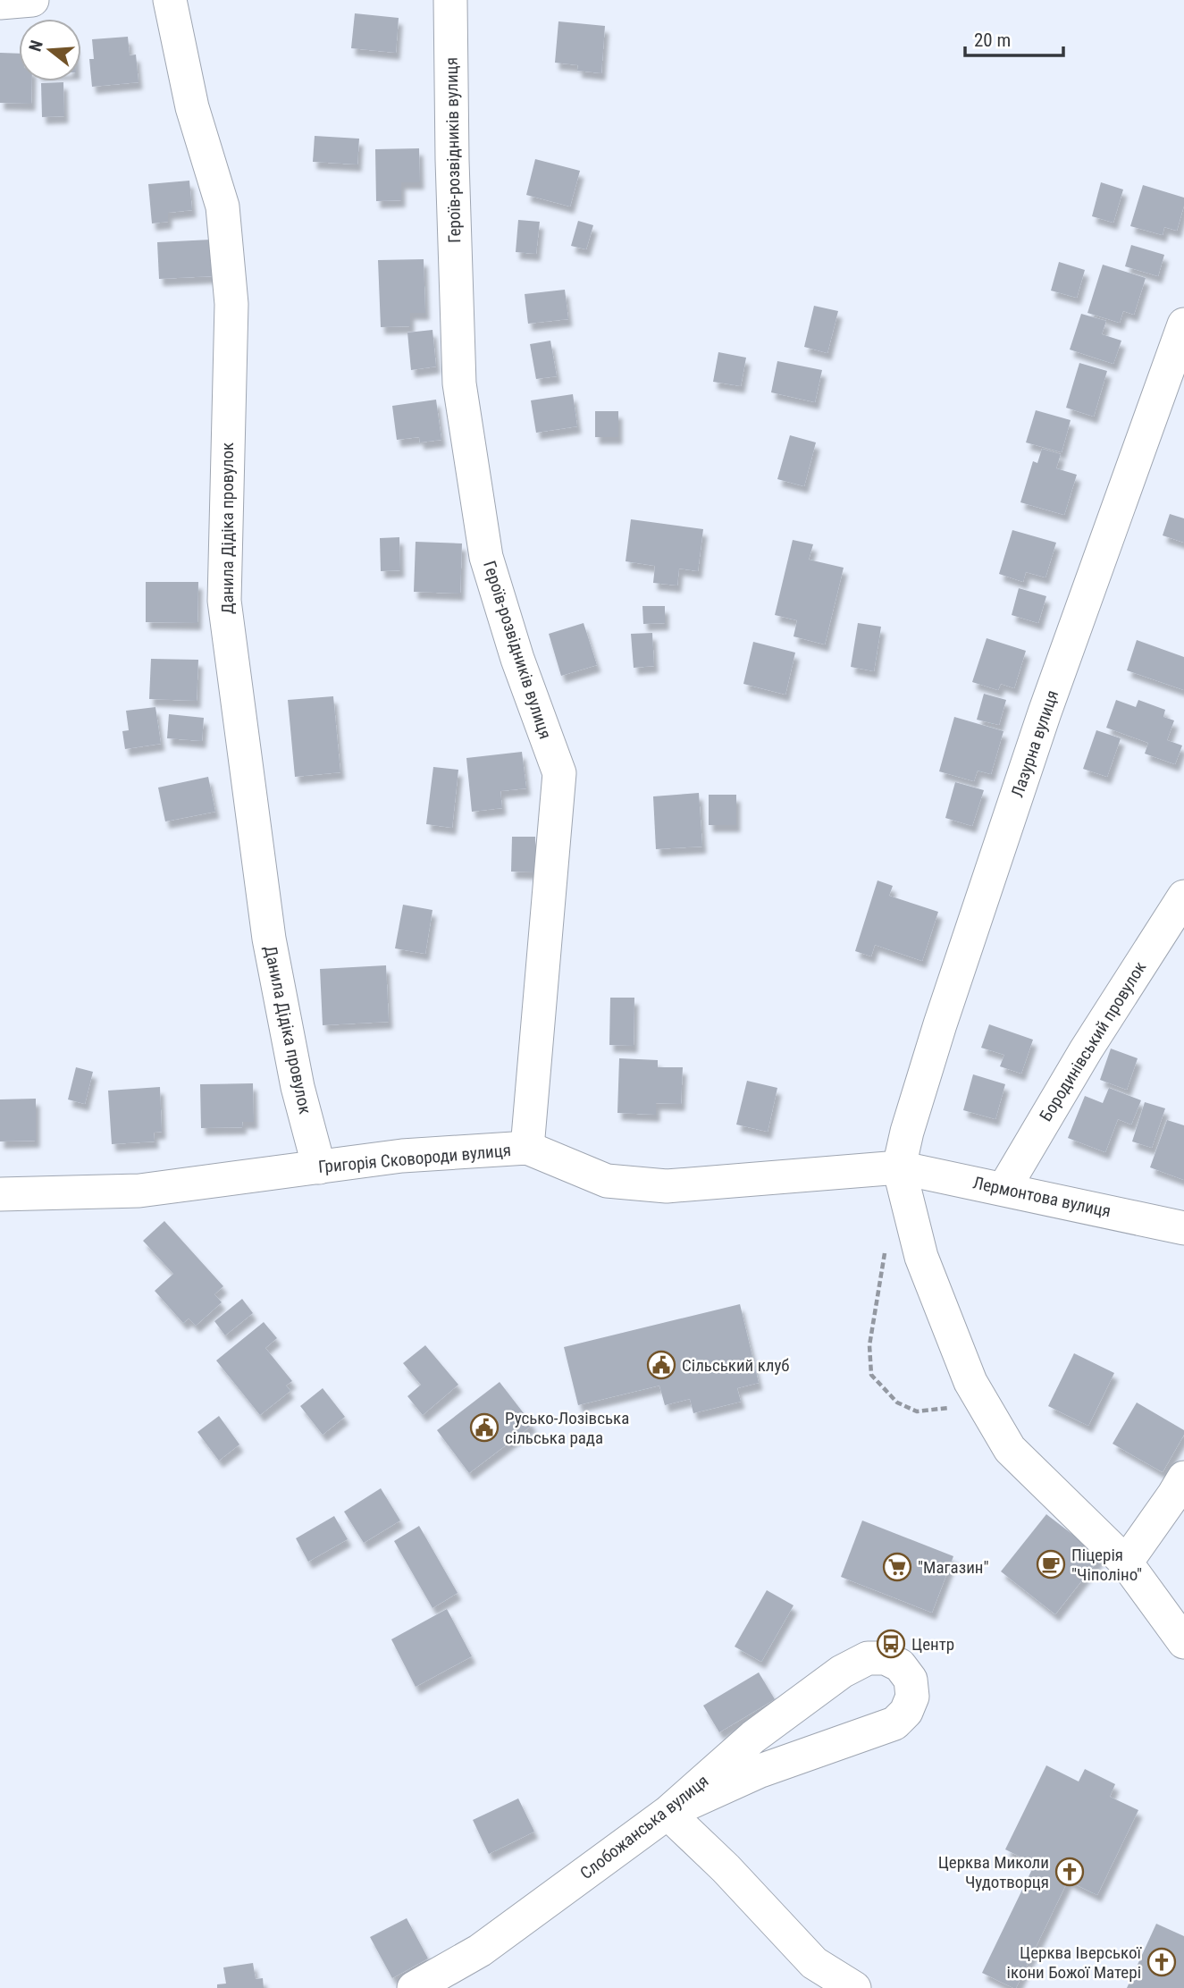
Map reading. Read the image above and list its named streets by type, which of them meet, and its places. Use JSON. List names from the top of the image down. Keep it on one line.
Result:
{"streets":{"street":["Героїв-розвідників вулиця","Данила Дідіка провулок","Лазурна вулиця","Бородинівський провулок","Григорія Сковороди вулиця","Лермонтова вулиця","Слобожанська вулиця"]},"crossings":[["Героїв-розвідників вулиця","Григорія Сковороди вулиця"],["Данила Дідіка провулок","Григорія Сковороди вулиця"],["Лазурна вулиця","Григорія Сковороди вулиця"],["Лазурна вулиця","Лермонтова вулиця"],["Бородинівський провулок","Лермонтова вулиця"],["Григорія Сковороди вулиця","Лермонтова вулиця"]],"places":{"public building":["Сільський клуб","Русько-Лозівська сільська рада"],"cafe":["Піцерія \"Чіполіно\""],"supermarket":["\"Магазин\""],"bus stop":["Центр"],"church":["Церква Миколи Чудотворця","Церква Іверської ікони Божої Матері"]},"scale_bar":"20 m","north":"left"}
